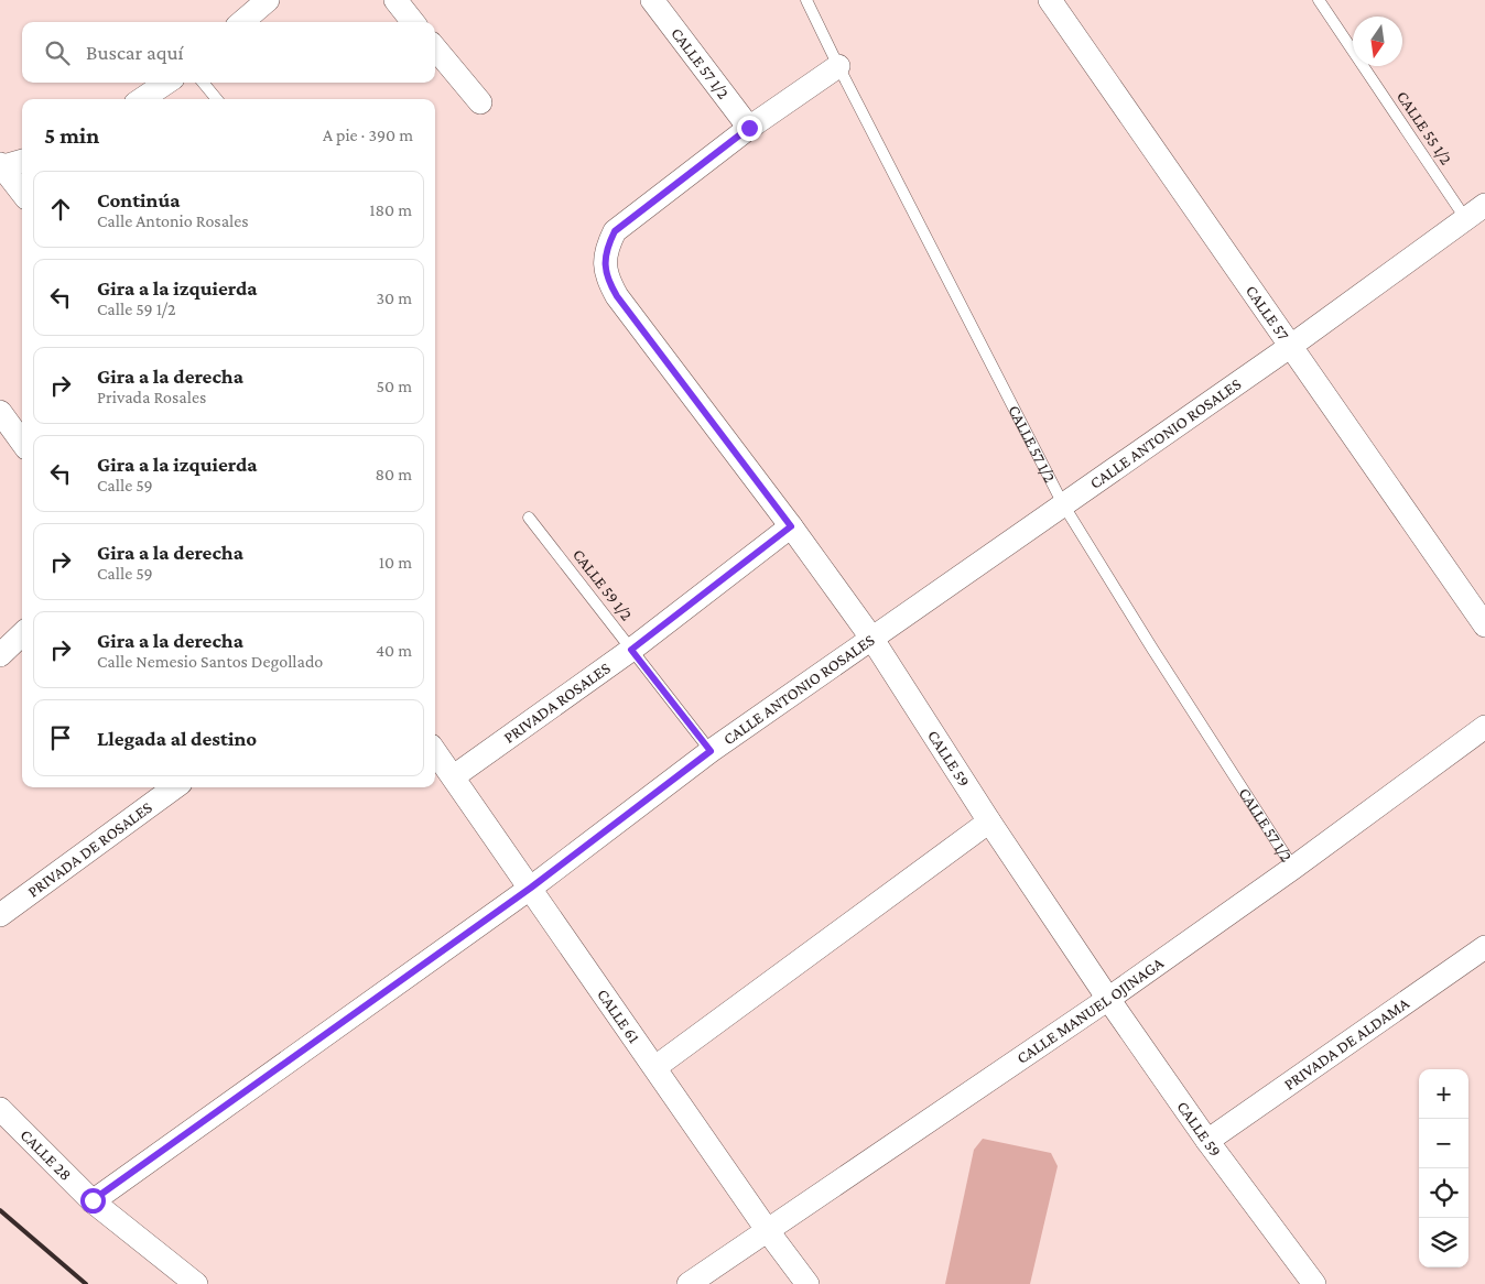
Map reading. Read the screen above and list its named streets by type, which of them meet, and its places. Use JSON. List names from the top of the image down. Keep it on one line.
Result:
{"streets":{"street":["CALLE 57 1/2","CALLE 57","CALLE ANTONIO ROSALES","PRIVADA ROSALES","CALLE 59","PRIVADA DE ROSALES","CALLE MANUEL OJINAGA","CALLE 61","PRIVADA DE ALDAMA","CALLE 28"],"lane":["CALLE 55 1/2","CALLE 59 1/2"]},"crossings":[["CALLE 57 1/2","CALLE ANTONIO ROSALES"],["CALLE 57 1/2","CALLE 59"],["CALLE 57 1/2","CALLE MANUEL OJINAGA"],["CALLE 55 1/2","CALLE ANTONIO ROSALES"],["CALLE 57","CALLE ANTONIO ROSALES"],["CALLE ANTONIO ROSALES","CALLE 59 1/2"],["CALLE ANTONIO ROSALES","CALLE 59"],["CALLE ANTONIO ROSALES","CALLE 61"],["CALLE ANTONIO ROSALES","CALLE 28"],["CALLE 59 1/2","PRIVADA ROSALES"],["PRIVADA ROSALES","CALLE 59"],["PRIVADA ROSALES","CALLE 61"],["CALLE 59","CALLE MANUEL OJINAGA"],["CALLE 59","PRIVADA DE ALDAMA"],["CALLE MANUEL OJINAGA","CALLE 61"]],"north":"bottom","page":{"search":"Buscar aquí","heading":["5 min","A pie · 390 m"],"list":[["Continúa","Calle Antonio Rosales","180 m"],["Gira a la izquierda","Calle 59 1/2","30 m"],["Gira a la derecha","Privada Rosales","50 m"],["Gira a la izquierda","Calle 59","80 m"],["Gira a la derecha","Calle 59","10 m"],["Gira a la derecha","Calle Nemesio Santos Degollado","40 m"],"Llegada al destino"],"map_buttons":["+","−"]}}
